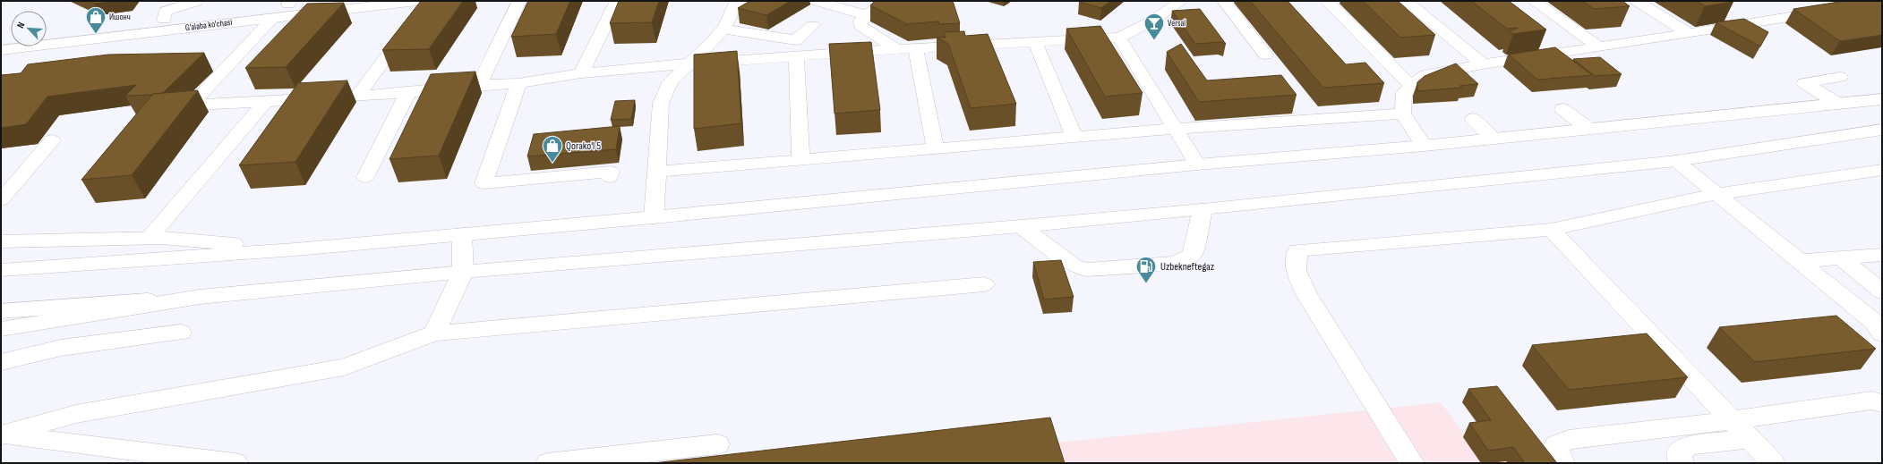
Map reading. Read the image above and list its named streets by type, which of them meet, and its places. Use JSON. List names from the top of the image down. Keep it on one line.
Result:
{"streets":{"main road":["G'alaba ko'chasi"]},"places":{"shop":["Ишонч","Qorako'l 5"],"bar":["Versal"],"fuel station":["Uzbekneftegaz"]},"north":"top left"}
